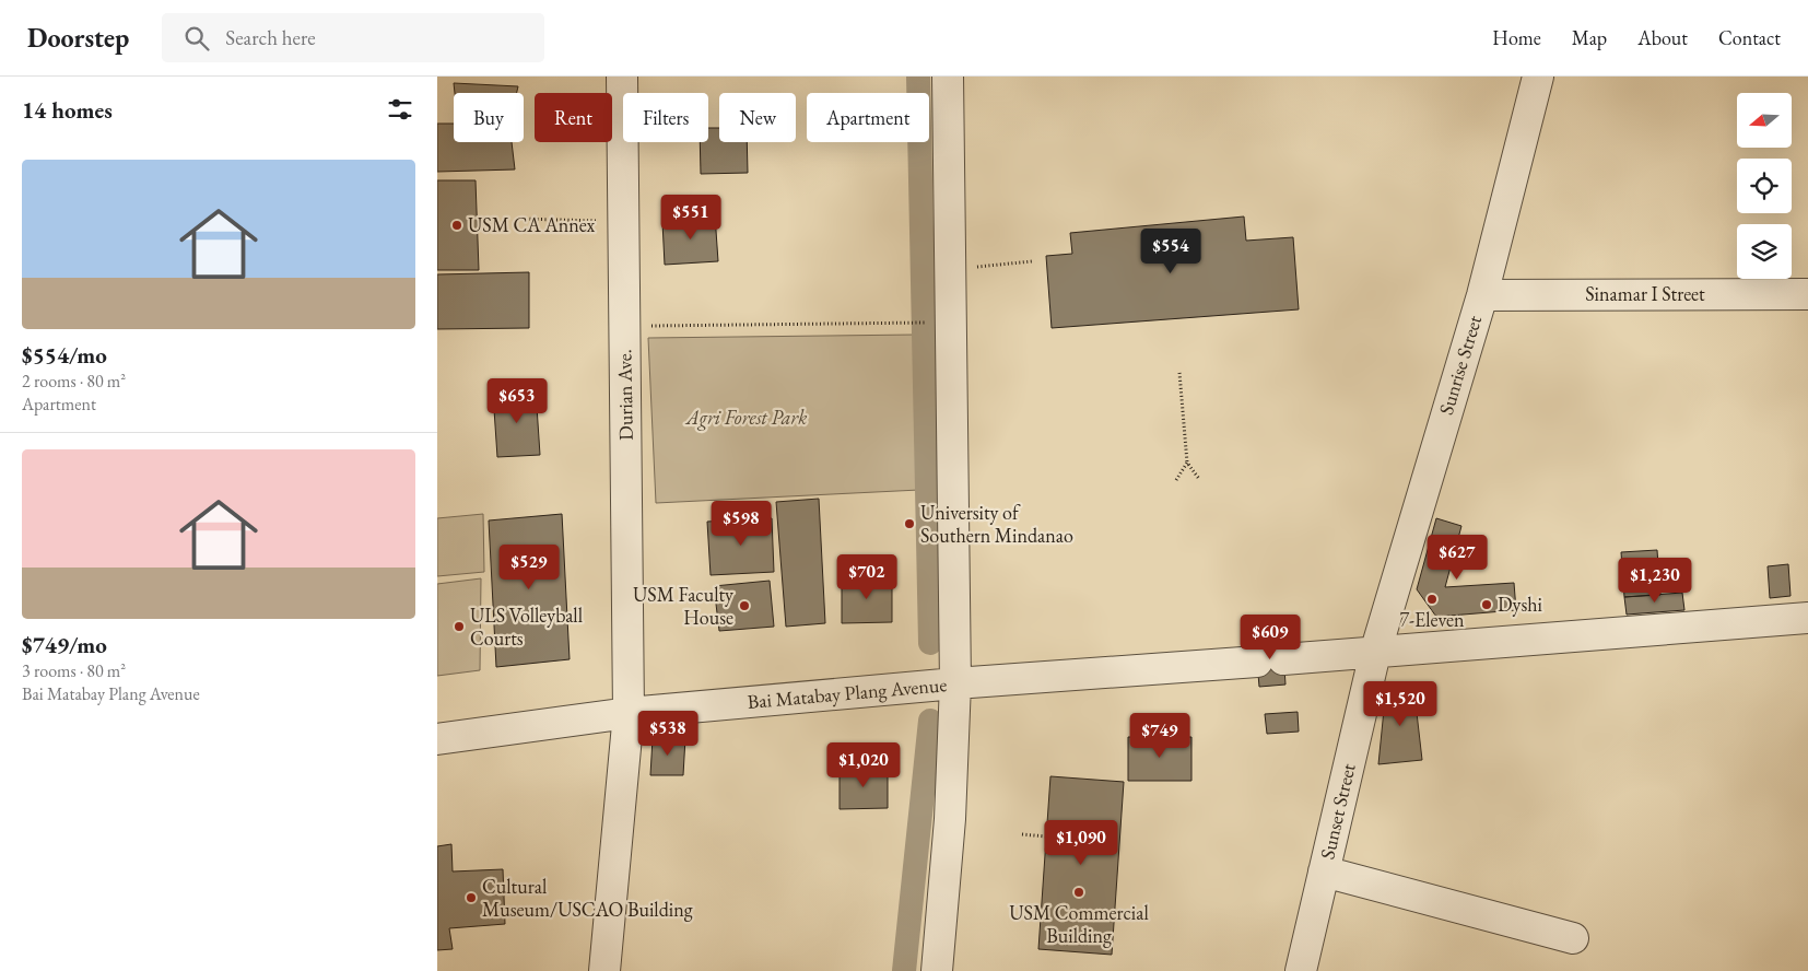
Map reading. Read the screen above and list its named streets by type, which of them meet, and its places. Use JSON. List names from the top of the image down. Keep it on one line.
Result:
{"streets":{"street":["Sinamar I Street","Sunrise Street","Durian Ave.","Bai Matabay Plang Avenue","Sunset Street"]},"crossings":[["Sinamar I Street","Sunrise Street"],["Sunrise Street","Bai Matabay Plang Avenue"],["Sunrise Street","Sunset Street"],["Durian Ave.","Bai Matabay Plang Avenue"],["Bai Matabay Plang Avenue","Sunset Street"]],"parks":["Agri Forest Park"],"places":["USM CA Annex","University of Southern Mindanao","7-Eleven","Dyshi","USM Faculty House","ULS Volleyball Courts","USM Commercial Building","Cultural Museum/USCAO Building"],"north":"left","page":{"header":"Doorstep","search":"Search here","nav":["Home","Map","About","Contact"],"heading":"14 homes","chip":["Buy","Rent","Filters","New","Apartment"],"list":[{"name":"$554/mo","note":"2 rooms · 80 m² · Apartment"},{"name":"$749/mo","note":"3 rooms · 80 m² · Bai Matabay Plang Avenue"}],"price":["$551","$554","$653","$598","$627","$529","$702","$1,230","$609","$1,520","$538","$749","$1,020","$1,090"]}}
